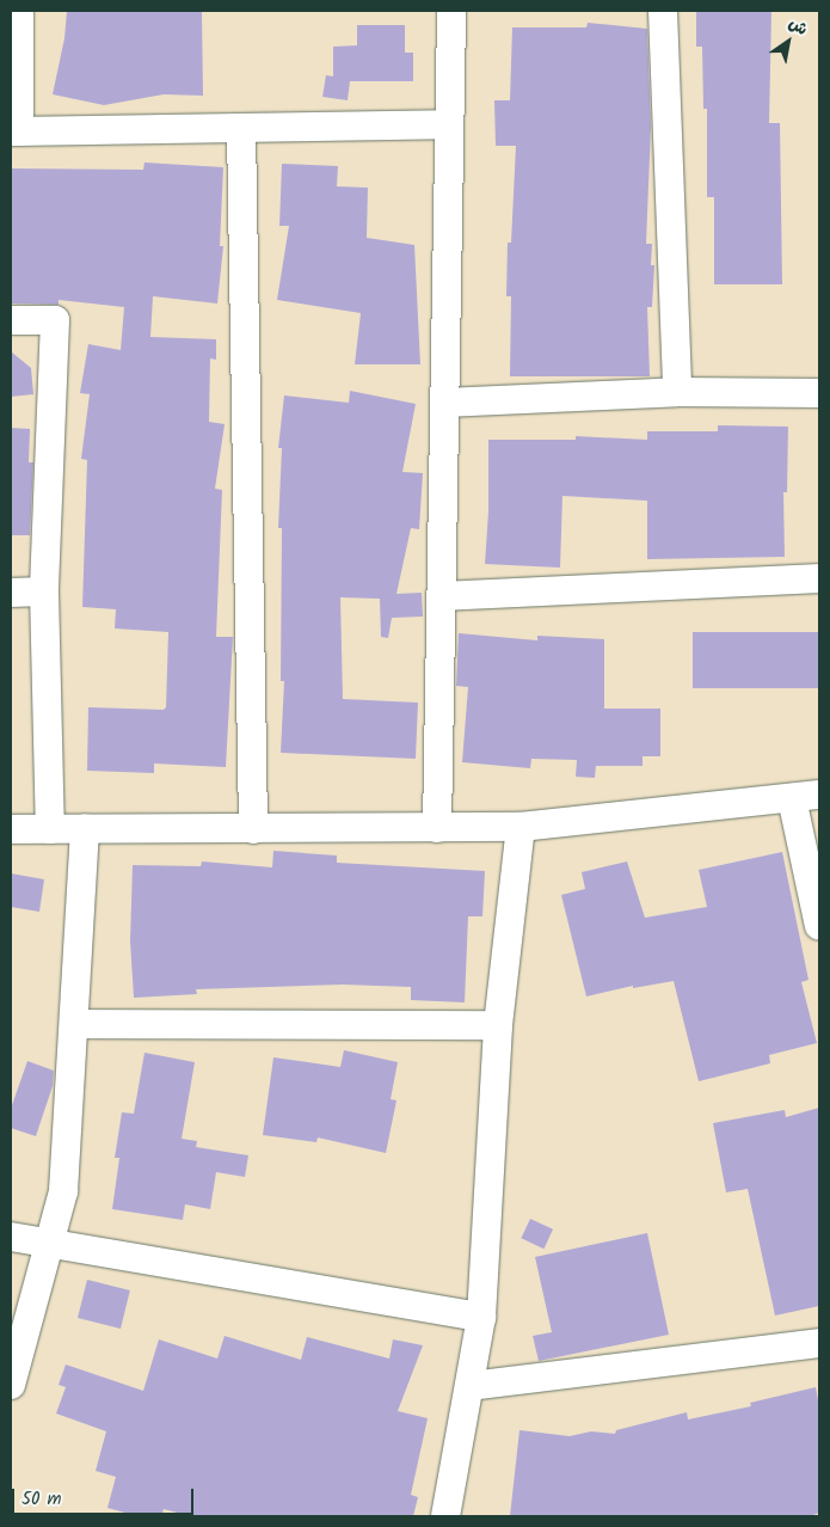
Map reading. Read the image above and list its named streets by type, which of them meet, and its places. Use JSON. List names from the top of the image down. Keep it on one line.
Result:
{"scale_bar":"50 m","north":"top right"}
